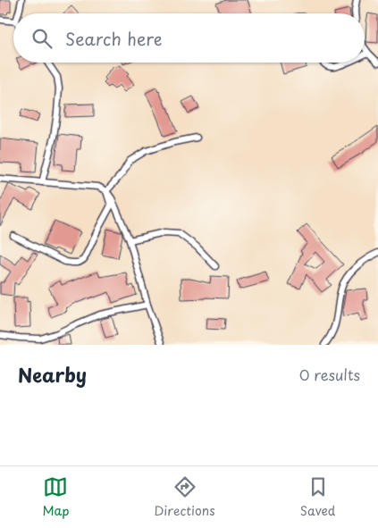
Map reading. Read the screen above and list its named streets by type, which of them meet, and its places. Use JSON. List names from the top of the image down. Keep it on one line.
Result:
{"page":{"search":"Search here","heading":["Nearby","0 results"],"nav":["Map","Directions","Saved"]}}
